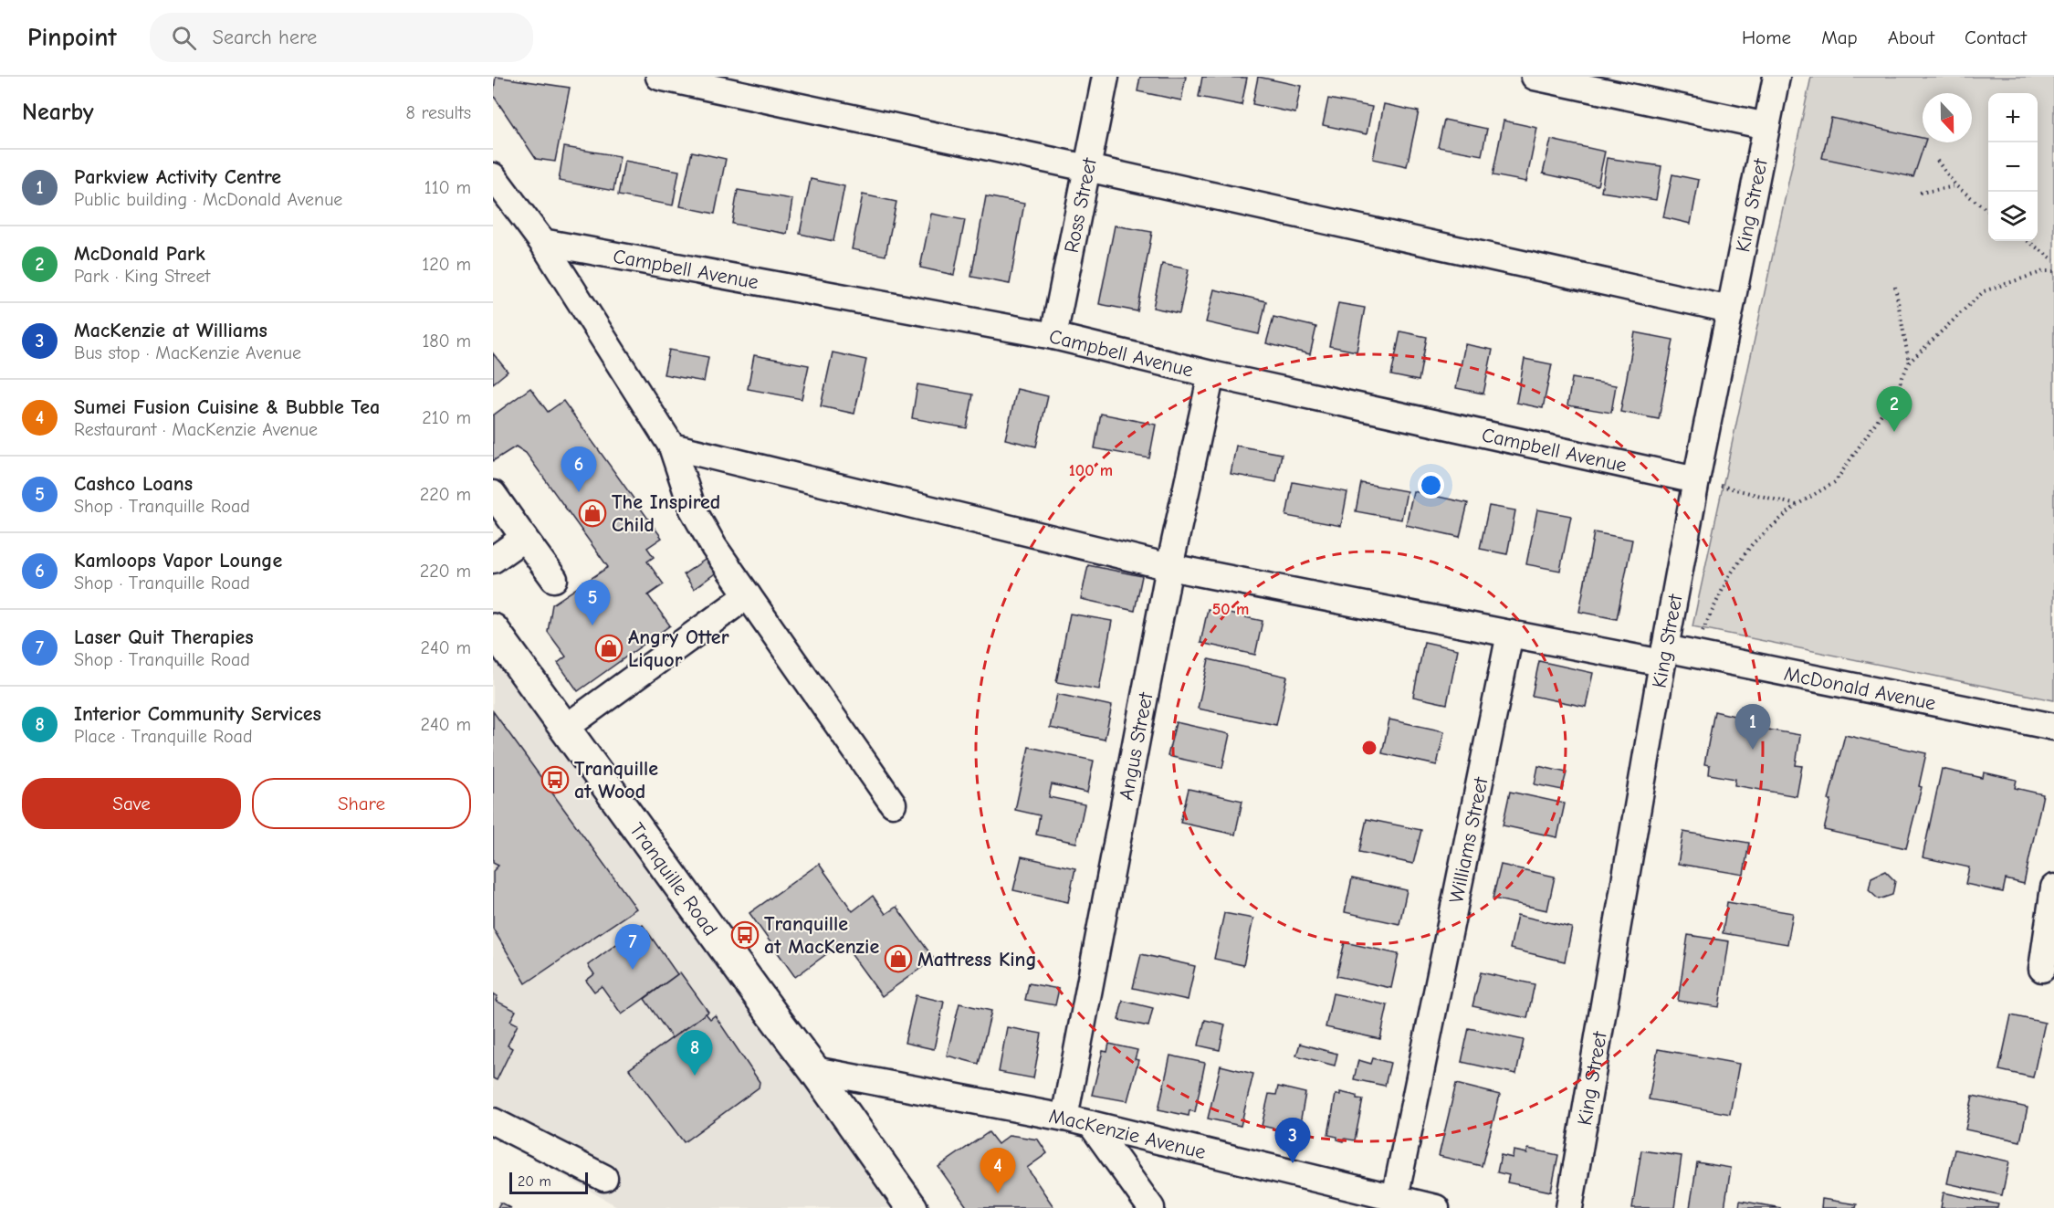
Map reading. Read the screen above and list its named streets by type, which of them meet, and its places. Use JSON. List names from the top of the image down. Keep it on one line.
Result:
{"streets":{"main road":["Tranquille Road"],"street":["King Street","Ross Street","Campbell Avenue","McDonald Avenue","Angus Street","Williams Street","MacKenzie Avenue"]},"crossings":[["King Street","Campbell Avenue"],["King Street","McDonald Avenue"],["Ross Street","Campbell Avenue"],["Campbell Avenue","Angus Street"],["Angus Street","MacKenzie Avenue"],["Williams Street","MacKenzie Avenue"],["Tranquille Road","MacKenzie Avenue"]],"places":{"shop":["The Inspired Child","Angry Otter Liquor","Mattress King"],"bus stop":["Tranquille at Wood","Tranquille at MacKenzie"]},"scale_bar":"20 m","north":"bottom","page":{"header":"Pinpoint","search":"Search here","nav":["Home","Map","About","Contact"],"heading":["Nearby","8 results"],"map_buttons":["+","−"],"list":[{"mark":"1","name":"Parkview Activity Centre","note":"Public building · McDonald Avenue","value":"110 m"},{"mark":"2","name":"McDonald Park","note":"Park · King Street","value":"120 m"},{"mark":"3","name":"MacKenzie at Williams","note":"Bus stop · MacKenzie Avenue","value":"180 m"},{"mark":"4","name":"Sumei Fusion Cuisine & Bubble Tea","note":"Restaurant · MacKenzie Avenue","value":"210 m"},{"mark":"5","name":"Cashco Loans","note":"Shop · Tranquille Road","value":"220 m"},{"mark":"6","name":"Kamloops Vapor Lounge","note":"Shop · Tranquille Road","value":"220 m"},{"mark":"7","name":"Laser Quit Therapies","note":"Shop · Tranquille Road","value":"240 m"},{"mark":"8","name":"Interior Community Services","note":"Place · Tranquille Road","value":"240 m"}],"pins":["2","6","5","1","7","8","3","4"],"buttons":["Save","Share"],"scale":"20 m"},"rings":["100 m","50 m"]}
